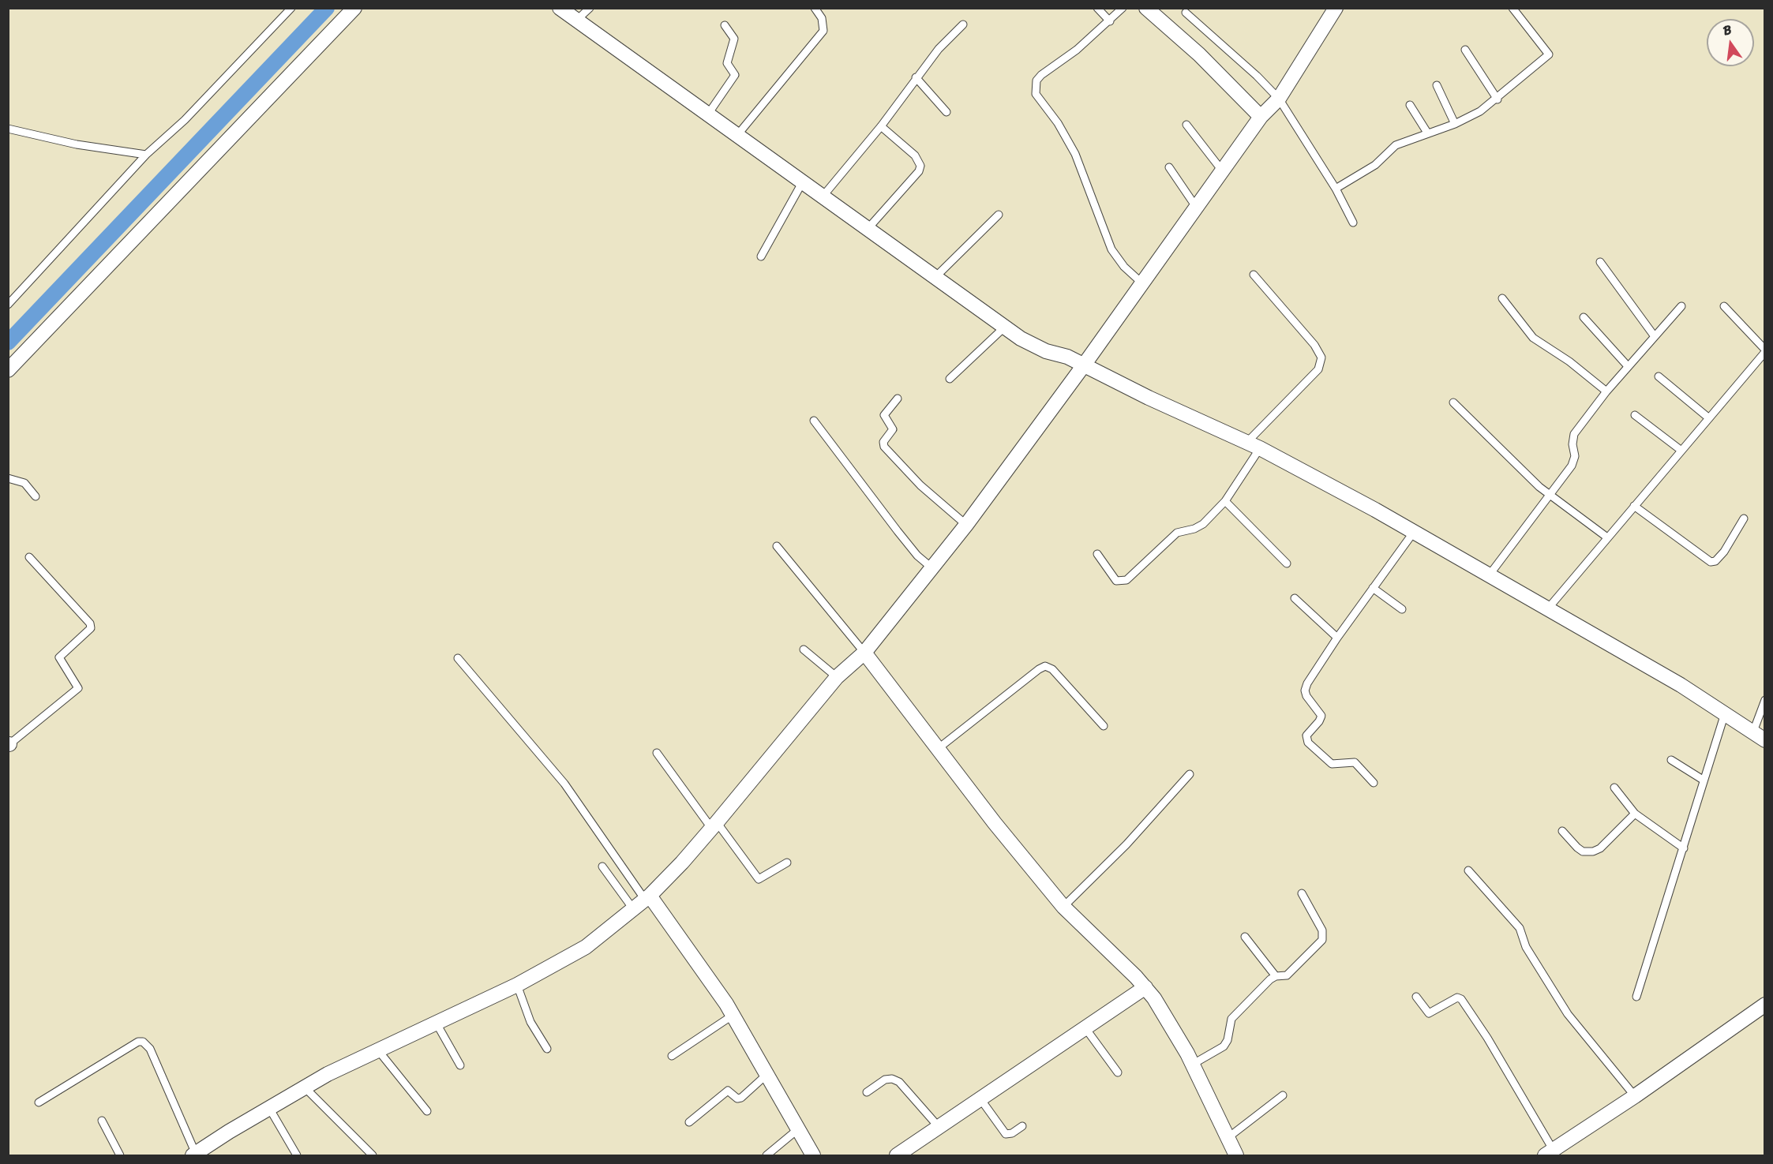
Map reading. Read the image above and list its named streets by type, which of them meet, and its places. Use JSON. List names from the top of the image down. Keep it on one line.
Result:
{"north":"top"}
